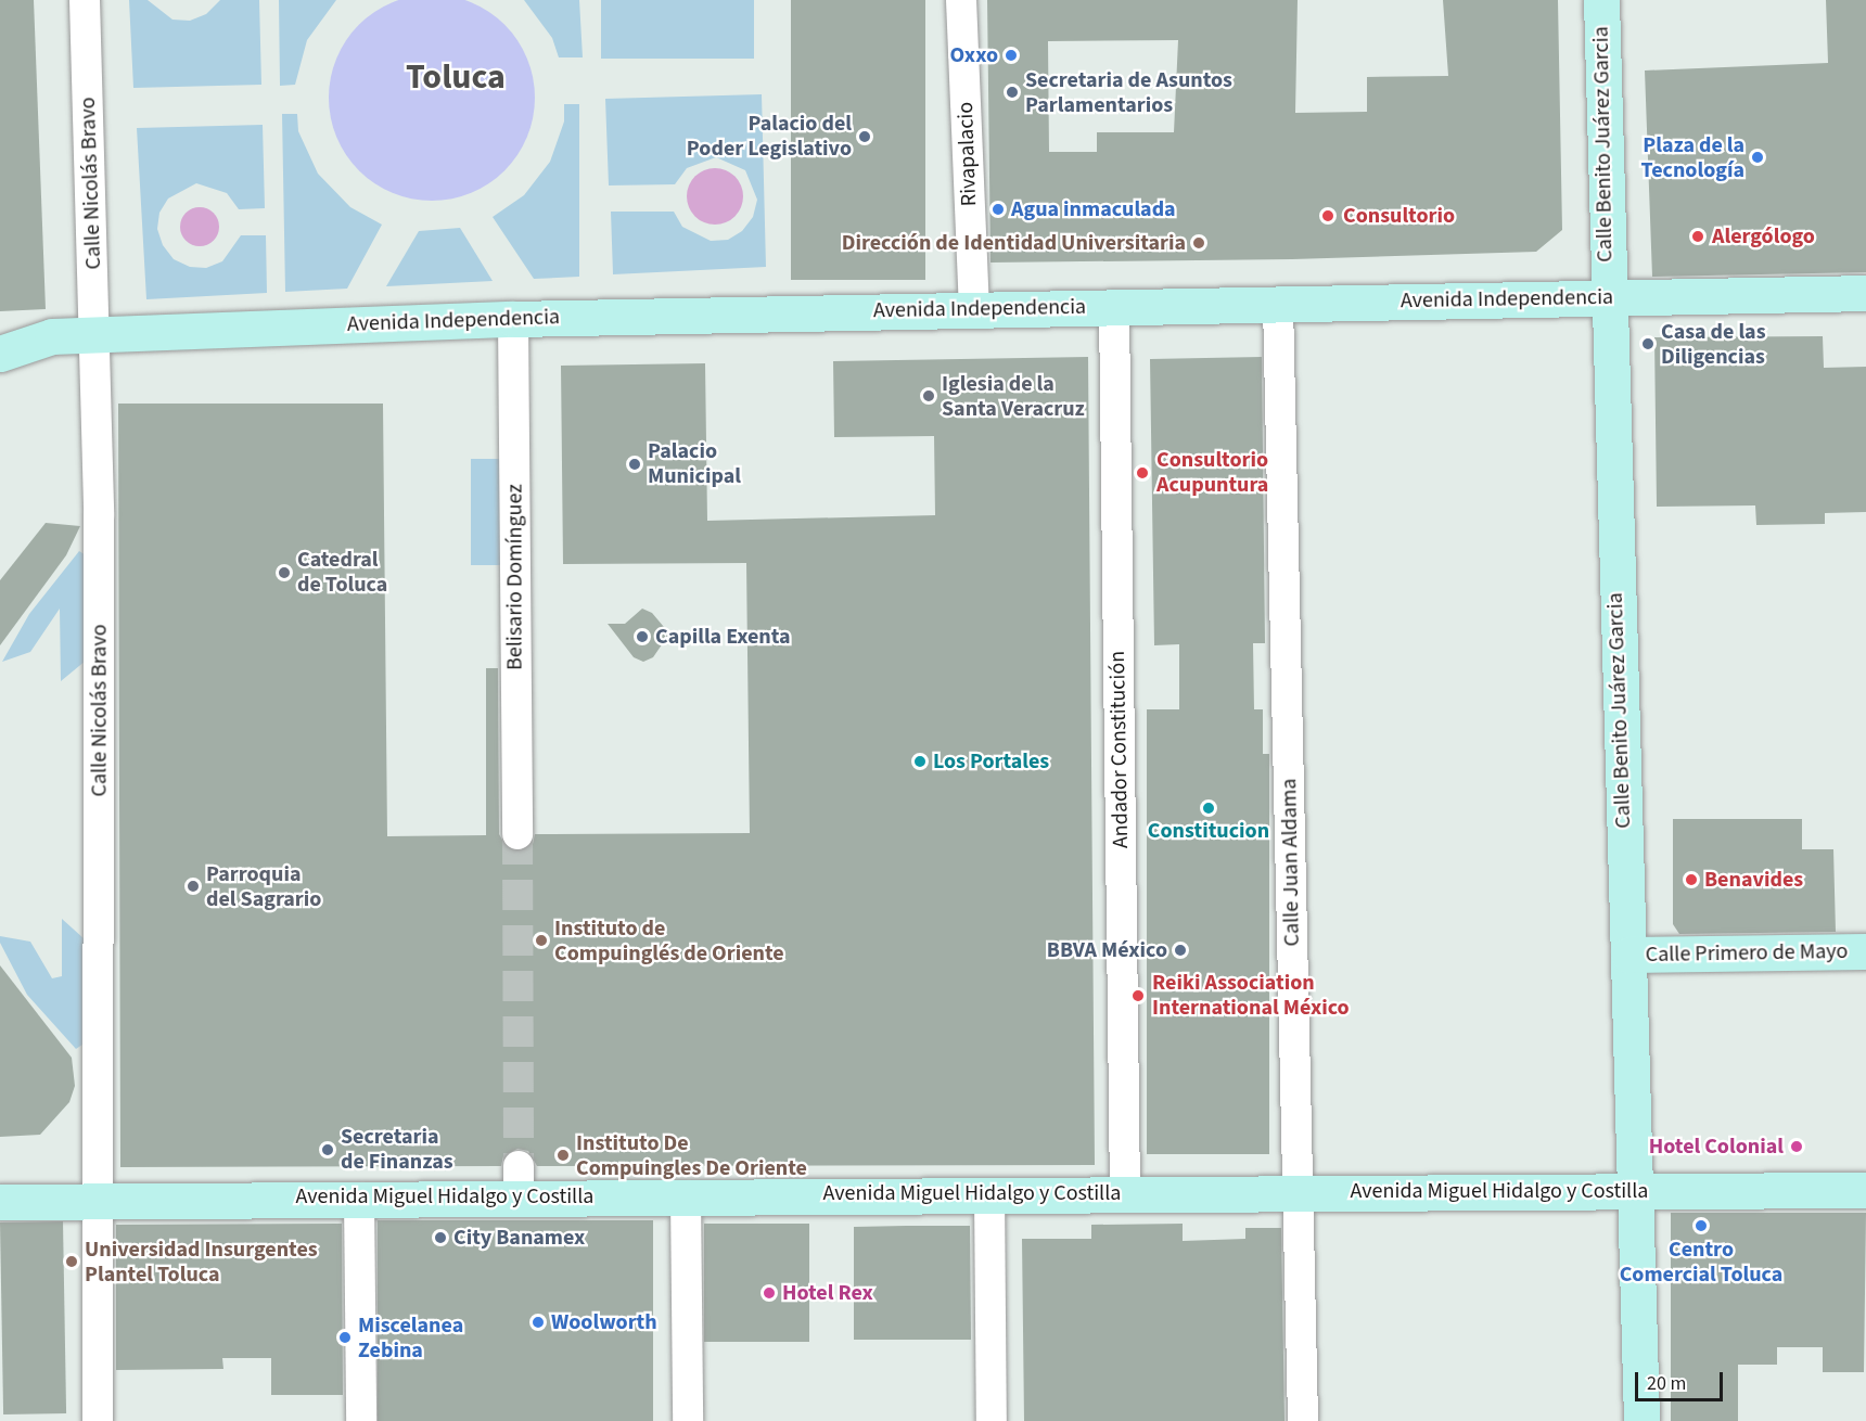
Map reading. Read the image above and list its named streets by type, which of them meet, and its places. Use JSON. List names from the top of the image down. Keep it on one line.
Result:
{"streets":{"main road":["Calle Benito Juárez Garcia","Avenida Independencia","Calle Primero de Mayo","Avenida Miguel Hidalgo y Costilla"],"street":["Rivapalacio","Calle Nicolás Bravo","Belisario Domínguez","Andador Constitución","Calle Juan Aldama"]},"crossings":[["Calle Benito Juárez Garcia","Avenida Independencia"],["Calle Benito Juárez Garcia","Calle Primero de Mayo"],["Calle Benito Juárez Garcia","Avenida Miguel Hidalgo y Costilla"],["Rivapalacio","Avenida Independencia"],["Calle Nicolás Bravo","Avenida Independencia"],["Calle Nicolás Bravo","Avenida Miguel Hidalgo y Costilla"],["Avenida Independencia","Belisario Domínguez"],["Avenida Independencia","Andador Constitución"],["Avenida Independencia","Calle Juan Aldama"],["Andador Constitución","Avenida Miguel Hidalgo y Costilla"],["Calle Juan Aldama","Avenida Miguel Hidalgo y Costilla"]],"districts":["Toluca"],"places":["Oxxo","Secretaria de Asuntos Parlamentarios","Palacio del Poder Legislativo","Plaza de la Tecnología","Agua inmaculada","Consultorio","Alergólogo","Dirección de Identidad Universitaria","Casa de las Diligencias","Iglesia de la Santa Veracruz","Palacio Municipal","Consultorio Acupuntura","Catedral de Toluca","Capilla Exenta","Los Portales","Constitucion","Benavides","Parroquia del Sagrario","Instituto de Compuinglés de Oriente","BBVA México","Reiki Association International México","Hotel Colonial","Secretaria de Finanzas","Instituto De Compuingles De Oriente","Centro Comercial Toluca","City Banamex","Universidad Insurgentes Plantel Toluca","Hotel Rex","Woolworth","Miscelanea Zebina"],"scale_bar":"20 m"}
